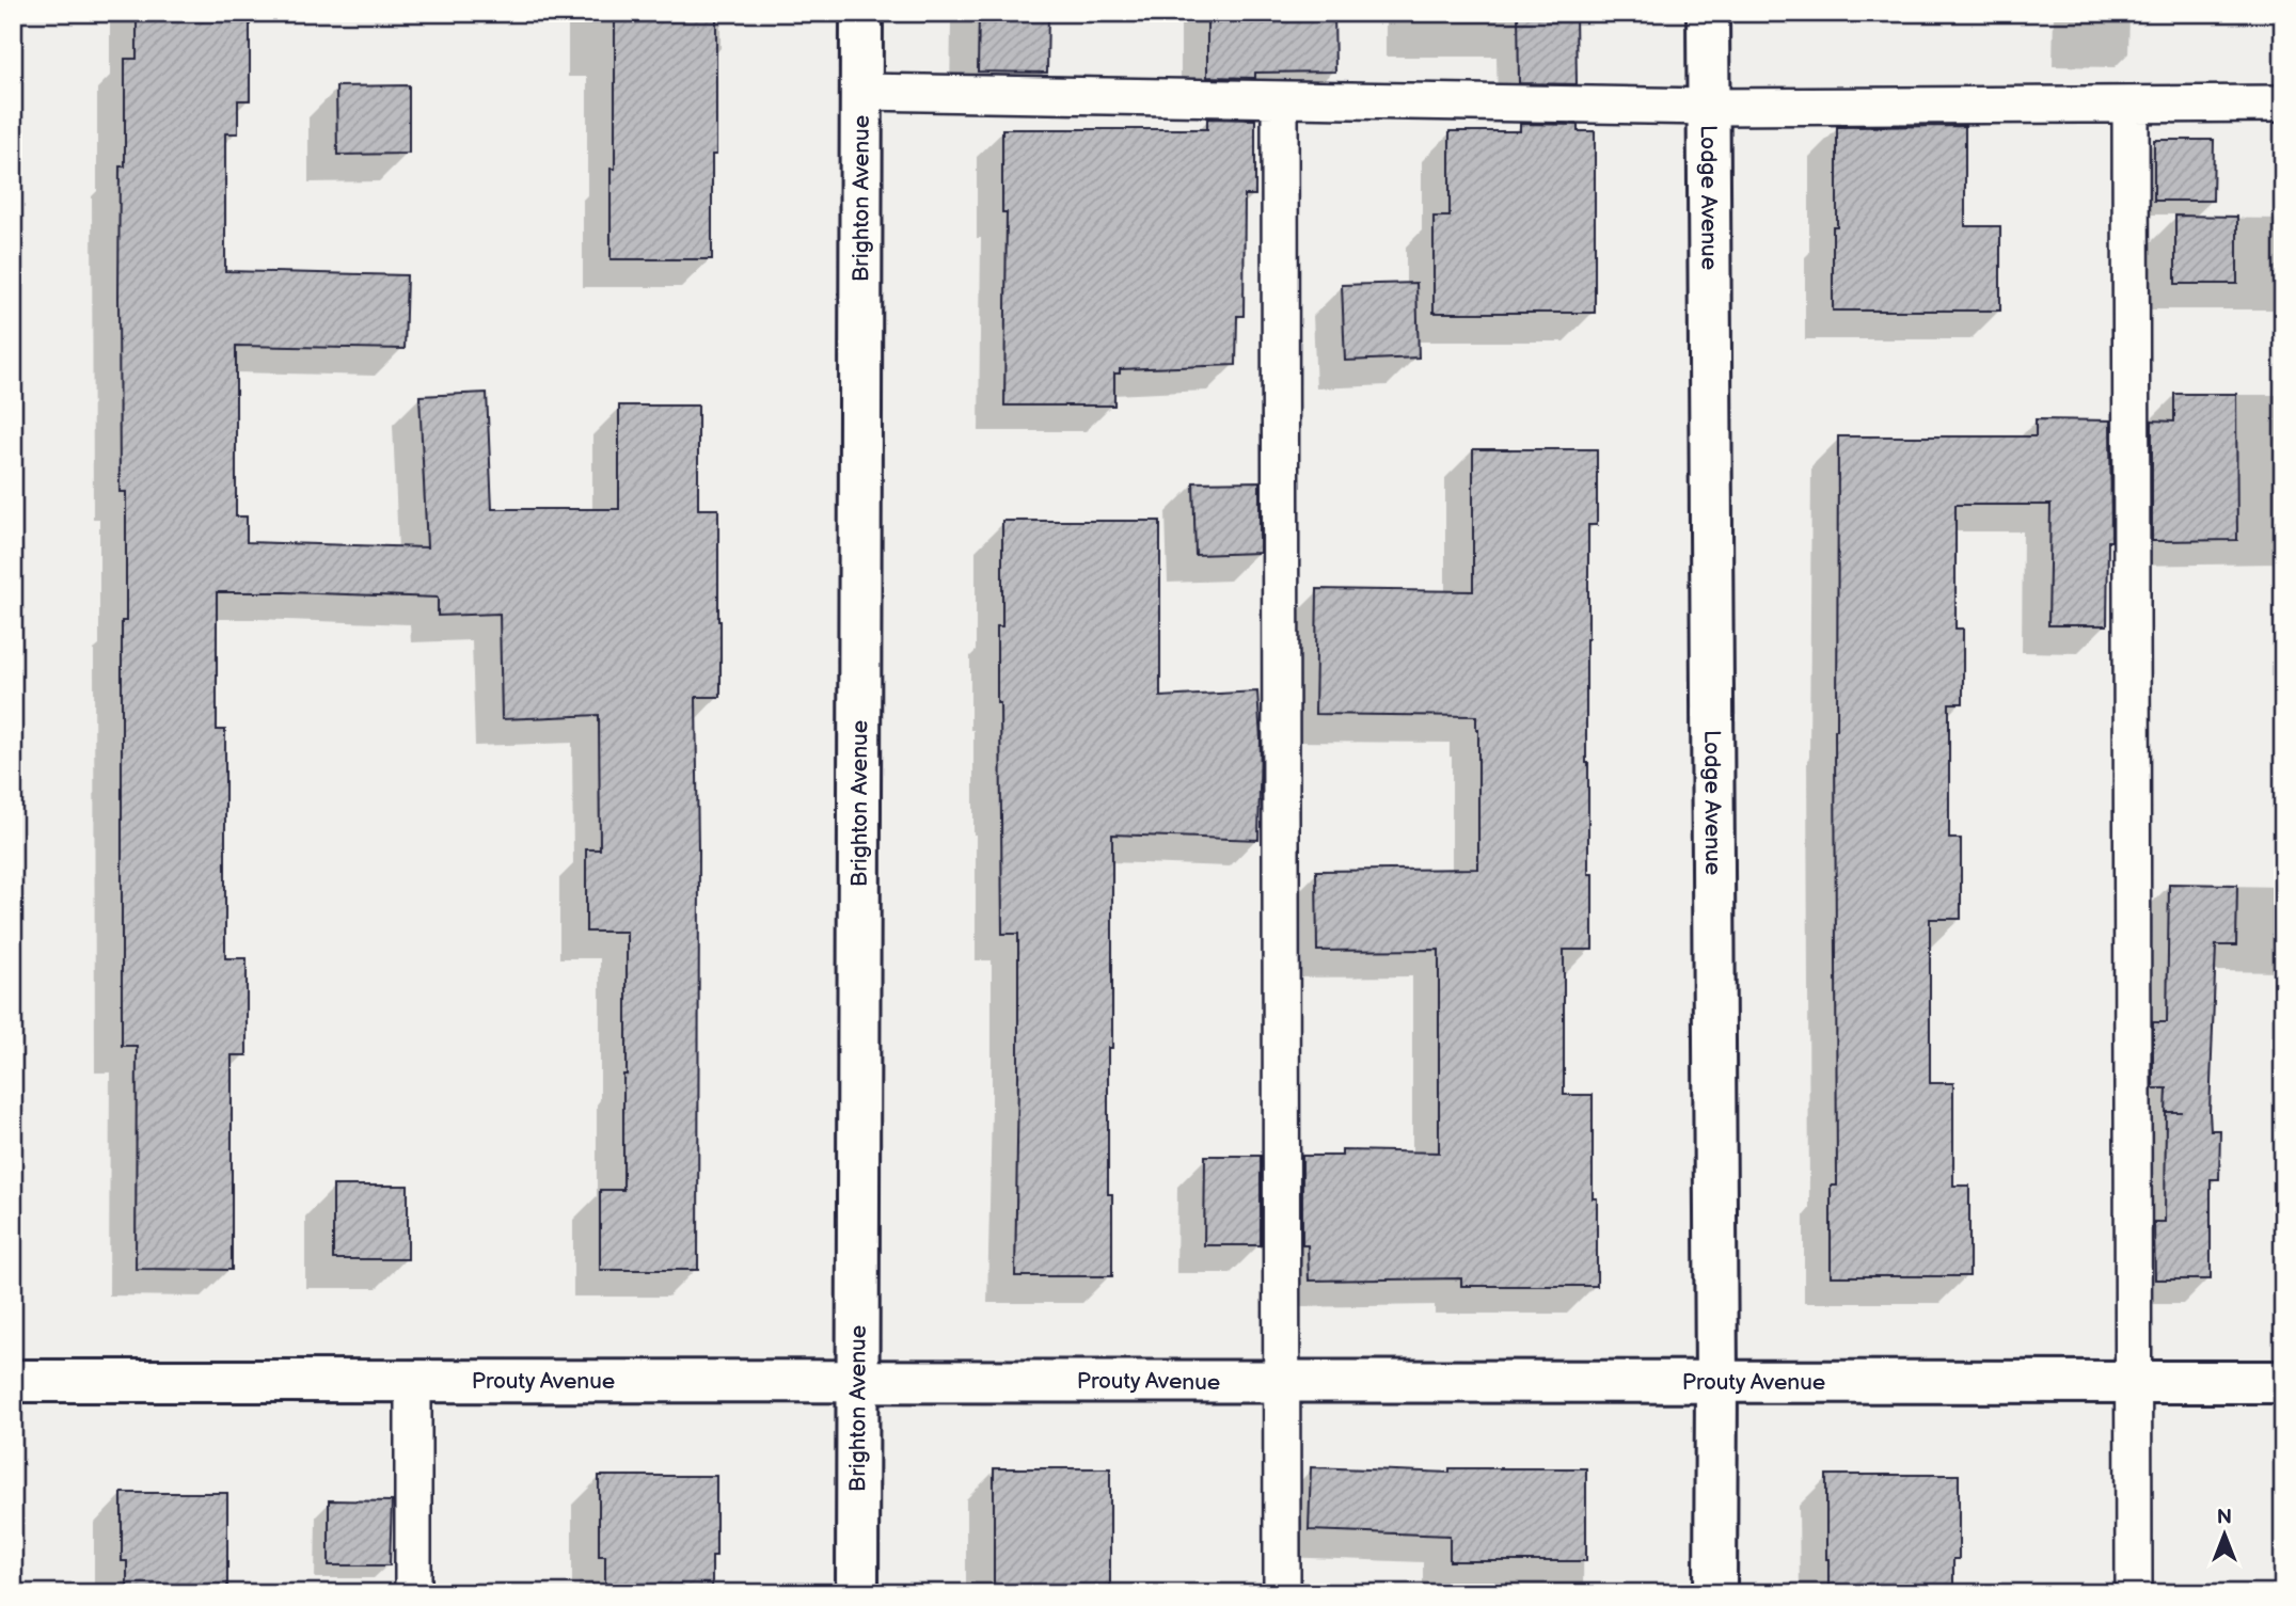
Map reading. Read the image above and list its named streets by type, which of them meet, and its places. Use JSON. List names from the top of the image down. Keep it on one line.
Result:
{"streets":{"street":["Brighton Avenue","Lodge Avenue","Prouty Avenue"]},"crossings":[["Brighton Avenue","Prouty Avenue"],["Lodge Avenue","Prouty Avenue"]],"north":"top"}
